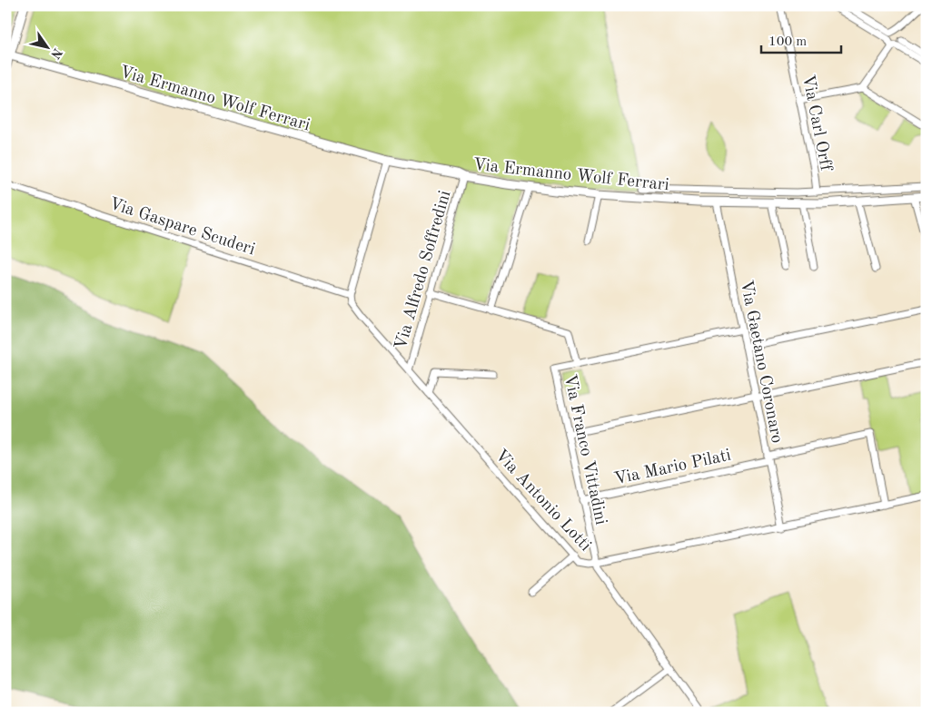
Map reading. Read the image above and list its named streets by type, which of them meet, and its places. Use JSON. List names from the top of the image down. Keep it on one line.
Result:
{"streets":{"street":["Via Ermanno Wolf Ferrari","Via Carl Orff","Via Gaspare Scuderi","Via Alfredo Soffredini","Via Gaetano Coronaro","Via Franco Vittadini","Via Mario Pilati","Via Antonio Lotti"]},"crossings":[["Via Ermanno Wolf Ferrari","Via Carl Orff"],["Via Ermanno Wolf Ferrari","Via Alfredo Soffredini"],["Via Ermanno Wolf Ferrari","Via Gaetano Coronaro"],["Via Gaspare Scuderi","Via Antonio Lotti"],["Via Alfredo Soffredini","Via Antonio Lotti"],["Via Gaetano Coronaro","Via Franco Vittadini"],["Via Gaetano Coronaro","Via Mario Pilati"],["Via Gaetano Coronaro","Via Antonio Lotti"],["Via Franco Vittadini","Via Mario Pilati"],["Via Franco Vittadini","Via Antonio Lotti"],["Via Mario Pilati","Via Antonio Lotti"]],"scale_bar":"100 m","north":"bottom right"}
